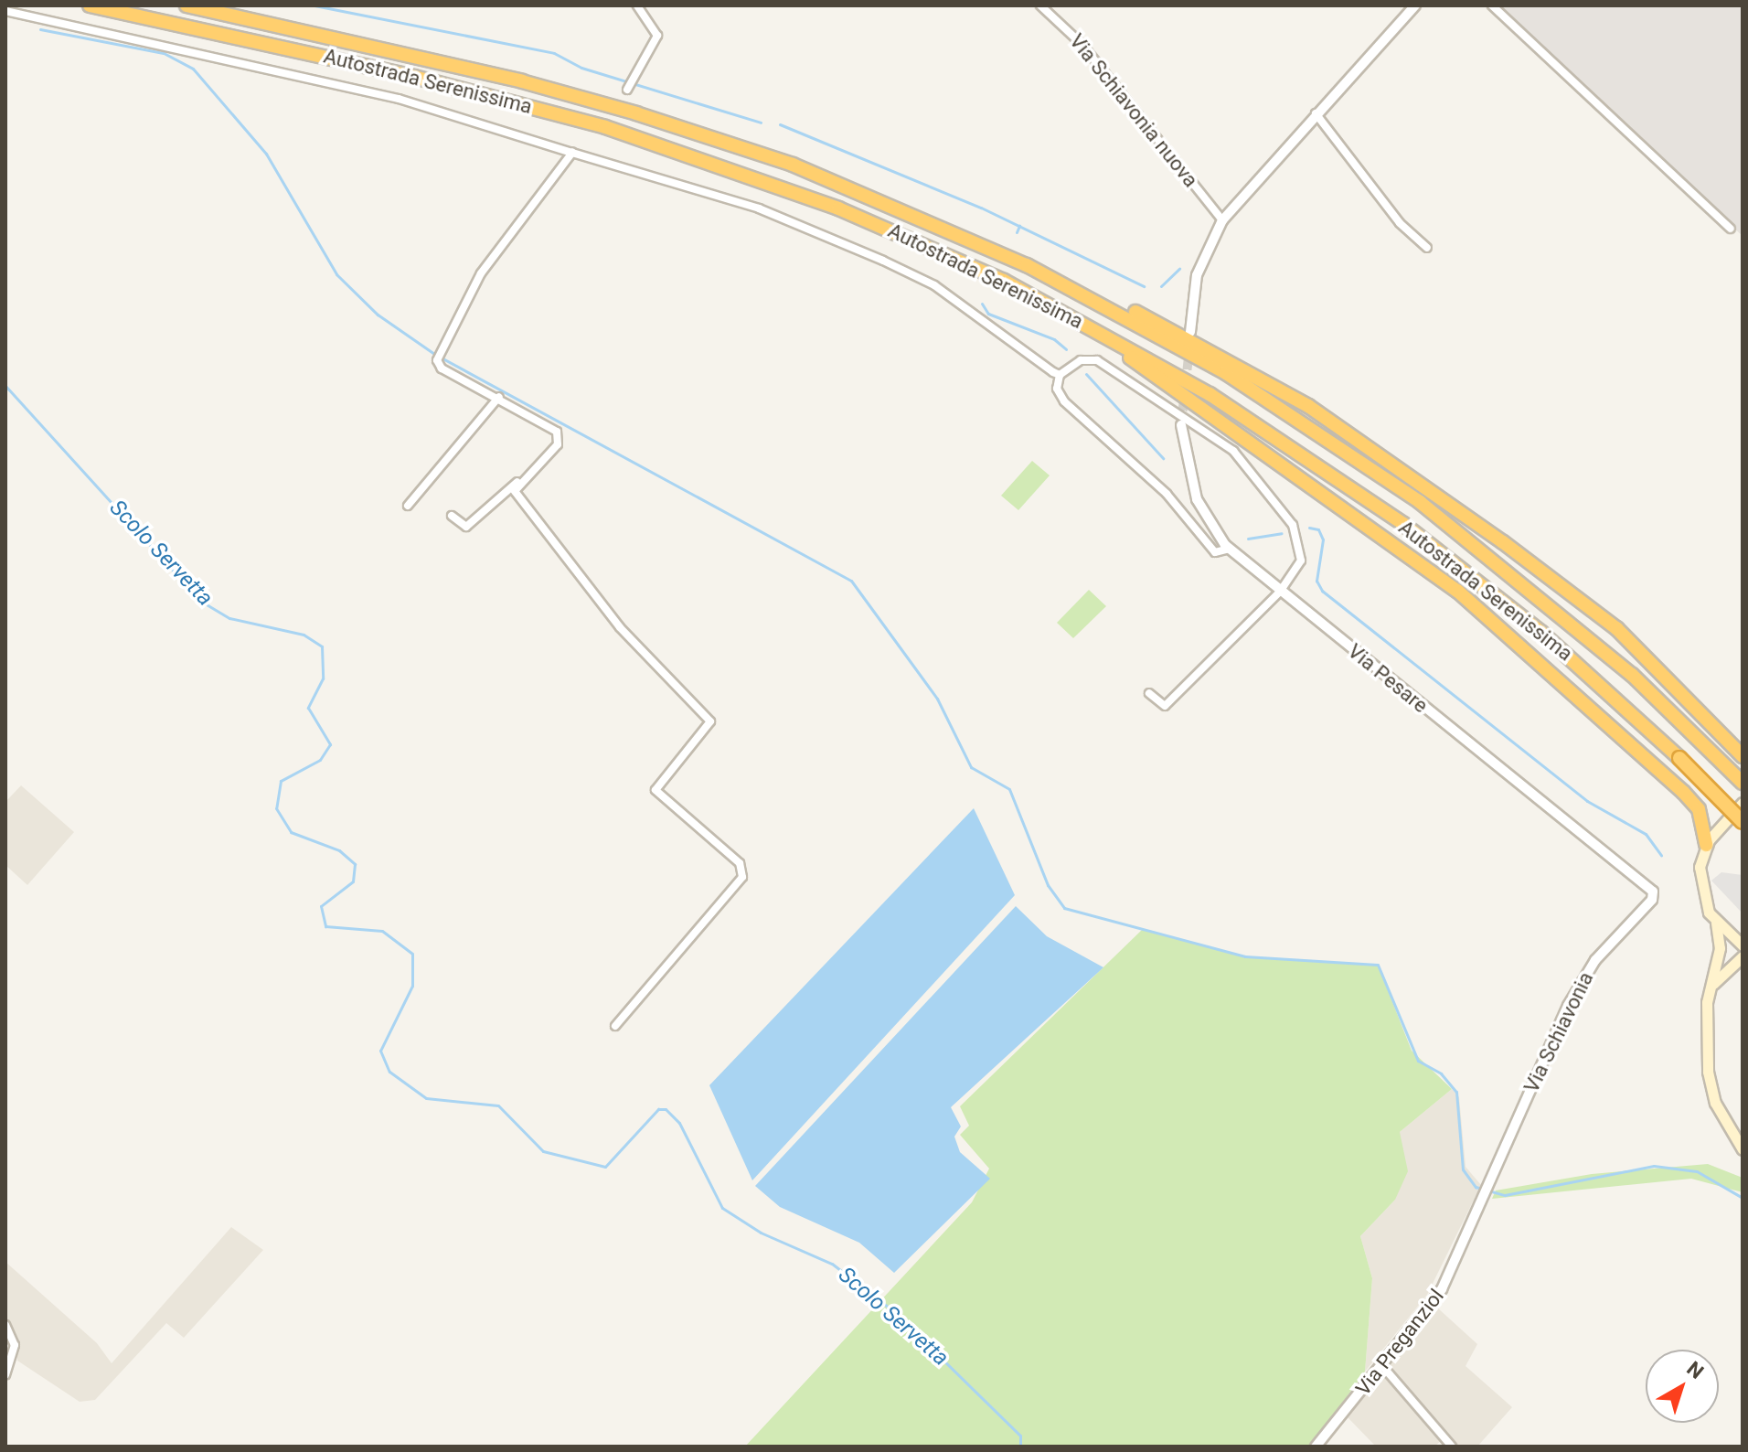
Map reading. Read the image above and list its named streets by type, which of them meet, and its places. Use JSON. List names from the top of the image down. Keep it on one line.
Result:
{"streets":{"highway":["Autostrada Serenissima"],"street":["Via Schiavonia nuova","Via Pesare","Via Schiavonia","Via Preganziol"]},"crossings":[["Via Pesare","Via Schiavonia"],["Via Schiavonia","Via Preganziol"]],"water":["Scolo Servetta"],"north":"top right"}
